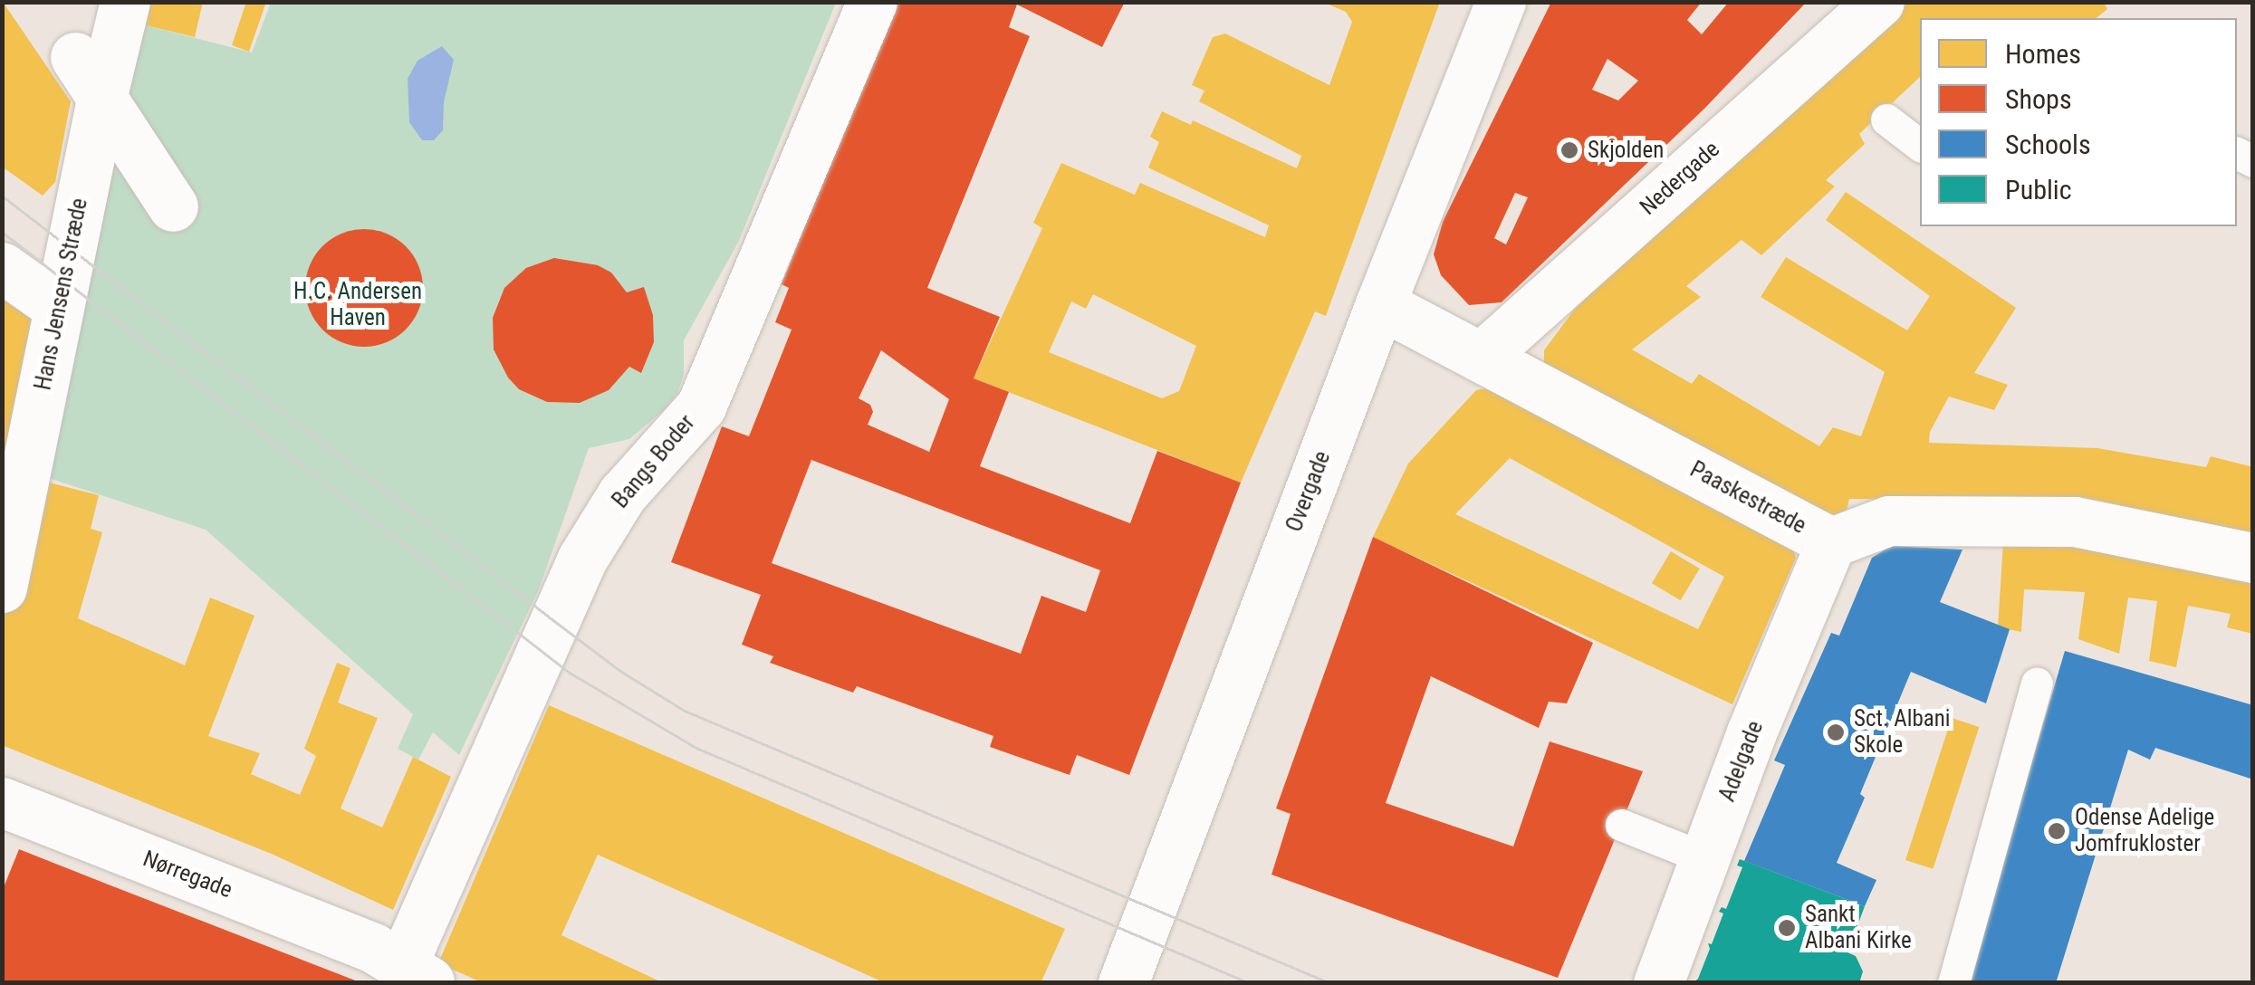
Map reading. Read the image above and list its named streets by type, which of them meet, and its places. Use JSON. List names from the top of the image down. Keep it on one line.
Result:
{"streets":{"street":["Nedergade","Hans Jensens Stræde","Bangs Boder","Overgade","Paaskestræde","Adelgade","Nørregade"]},"crossings":[["Nedergade","Paaskestræde"],["Bangs Boder","Nørregade"],["Overgade","Paaskestræde"],["Paaskestræde","Adelgade"]],"parks":["H.C. Andersen Haven"],"places":["Skjolden","Sct. Albani Skole","Odense Adelige Jomfrukloster","Sankt Albani Kirke"],"legend":["Homes","Shops","Schools","Public"]}
